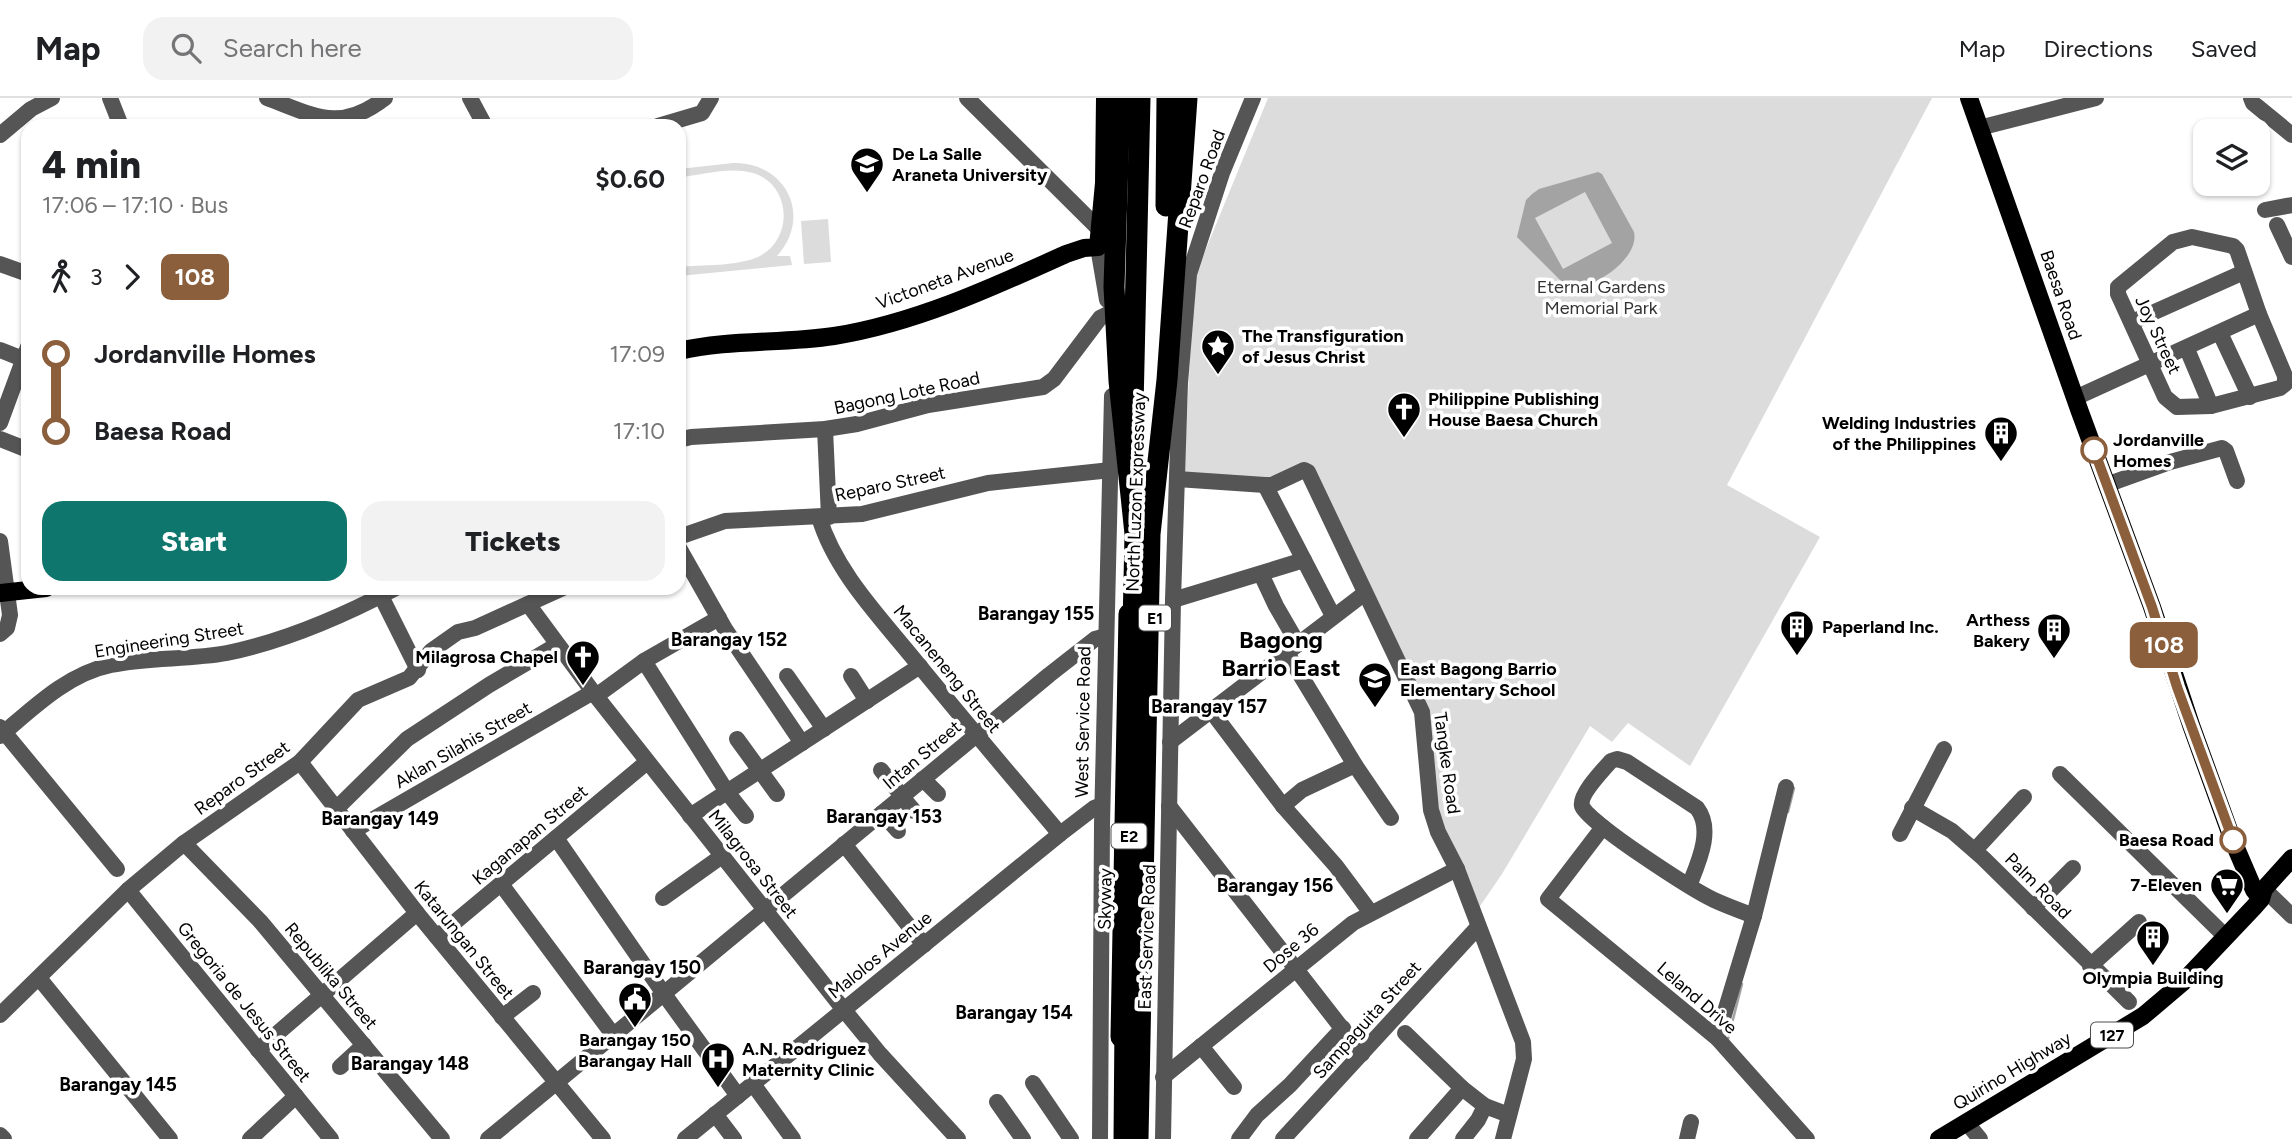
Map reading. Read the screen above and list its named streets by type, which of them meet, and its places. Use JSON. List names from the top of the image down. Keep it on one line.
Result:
{"streets":{"highway":["North Luzon Expressway","E1","E2","Skyway"],"main road":["Victoneta Avenue","Baesa Road","West Service Road","127","Quirino Highway"],"street":["Reparo Road","Joy Street","Bagong Lote Road","Reparo Street","Engineering Street","Macaneneng Street","Aklan Silahis Street","Intan Street","Tangke Road","Kaganapan Street","Milagrosa Street","Palm Road","East Service Road","Katarungan Street","Dose 36","Malolos Avenue","Republika Street","Leland Drive","Gregoria de Jesus Street","Sampaguita Street"]},"crossings":[["Reparo Road","East Service Road"],["Victoneta Avenue","West Service Road"],["Baesa Road","Quirino Highway"],["Bagong Lote Road","Macaneneng Street"],["Bagong Lote Road","West Service Road"],["Reparo Street","Macaneneng Street"],["Reparo Street","West Service Road"],["Reparo Street","Milagrosa Street"],["Reparo Street","Katarungan Street"],["Reparo Street","Republika Street"],["Reparo Street","Gregoria de Jesus Street"],["North Luzon Expressway","West Service Road"],["North Luzon Expressway","Skyway"],["Macaneneng Street","Intan Street"],["Macaneneng Street","Malolos Avenue"],["West Service Road","Intan Street"],["West Service Road","Skyway"],["West Service Road","Malolos Avenue"],["Aklan Silahis Street","Milagrosa Street"],["Aklan Silahis Street","Katarungan Street"],["Intan Street","Milagrosa Street"],["Intan Street","Katarungan Street"],["Tangke Road","Dose 36"],["Tangke Road","Sampaguita Street"],["Kaganapan Street","Milagrosa Street"],["Kaganapan Street","Katarungan Street"],["Milagrosa Street","Malolos Avenue"],["East Service Road","Dose 36"]],"districts":["Barangay 155","Barangay 152","Bagong Barrio East","Barangay 157","Barangay 153","Barangay 149","Barangay 156","Barangay 150","Barangay 154","Barangay 148","Barangay 145"],"parks":["Eternal Gardens Memorial Park"],"places":{"school or university":["De La Salle Araneta University","East Bagong Barrio Elementary School"],"place":["The Transfiguration of Jesus Christ"],"church":["Philippine Publishing House Baesa Church","Milagrosa Chapel"],"other":["Jordanville Homes","Baesa Road"],"building":["Welding Industries of the Philippines","Paperland Inc.","Arthess Bakery","Olympia Building"],"supermarket":["7-Eleven"],"public building":["Barangay 150 Barangay Hall"],"hospital":["A.N. Rodriguez Maternity Clinic"]},"lines":["bus line 108"],"page":{"header":"Map","search":"Search here","nav":["Map","Directions","Saved"],"on_map":"108","heading":["4 min","17:06 – 17:10 · Bus","$0.60"],"legs":["3","108"],"list":[{"name":"Jordanville Homes","value":"17:09"},{"name":"Baesa Road","value":"17:10"}],"buttons":["Start","Tickets"]}}
